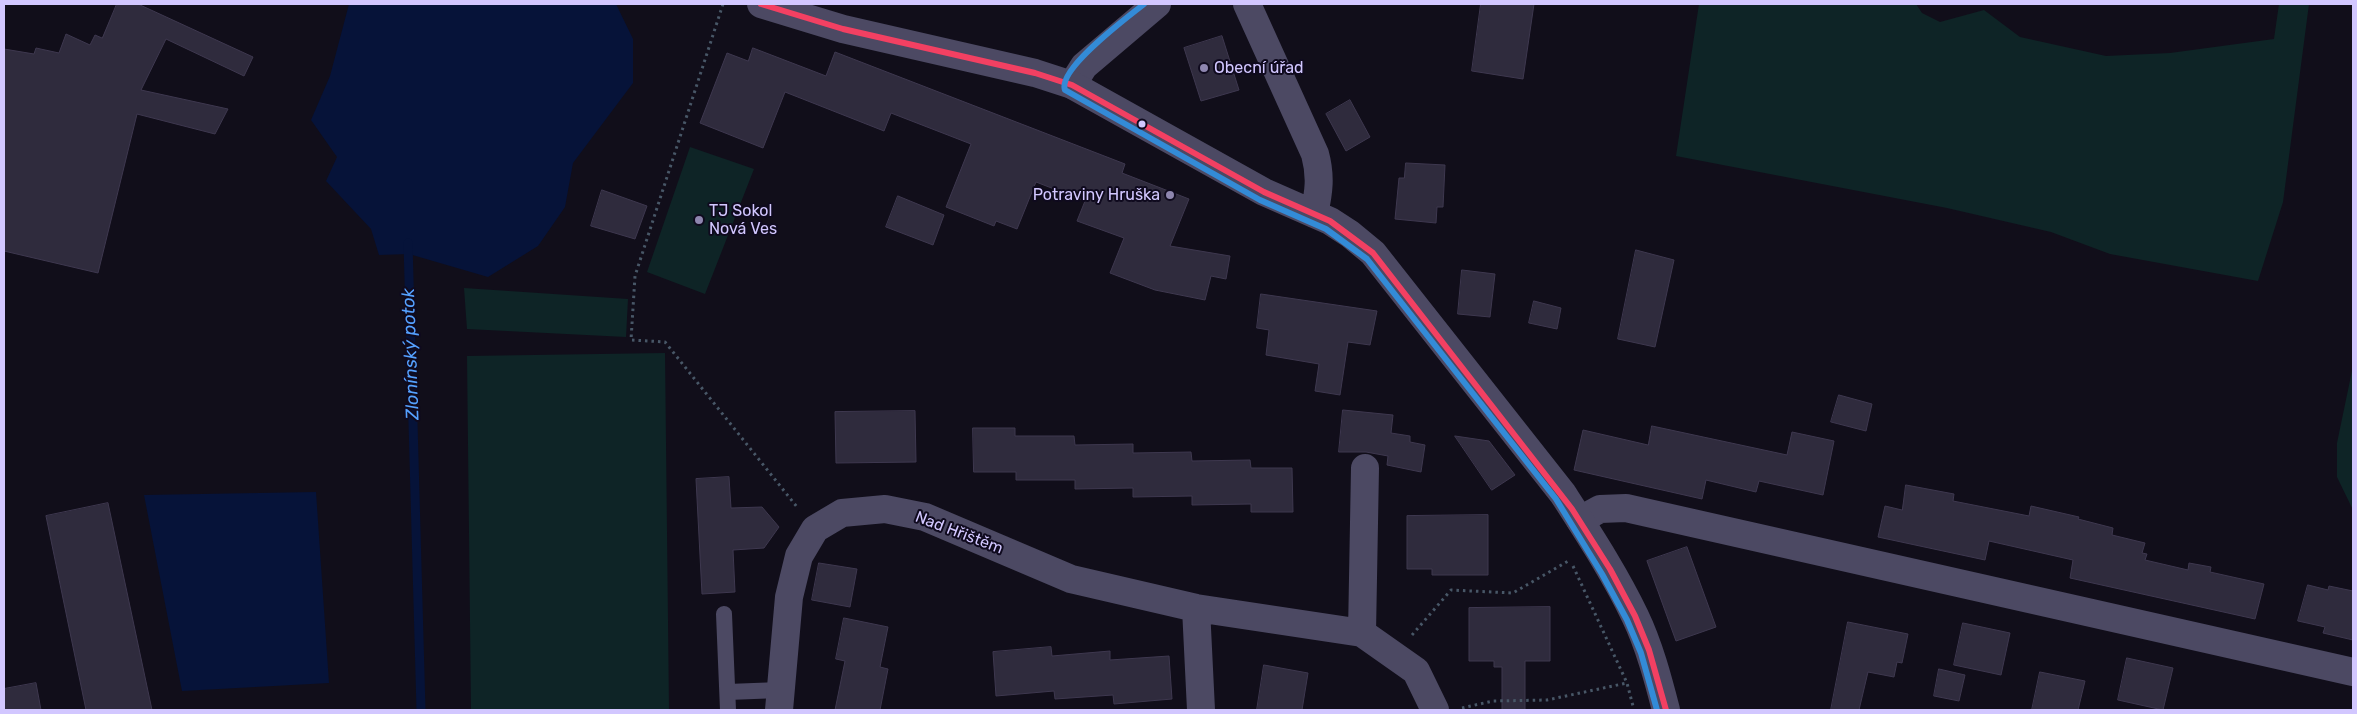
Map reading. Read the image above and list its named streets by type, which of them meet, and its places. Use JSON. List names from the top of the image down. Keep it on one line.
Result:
{"streets":{"street":["Nad Hřištěm"]},"water":["Zlonínský potok"],"places":["Obecní úřad","Potraviny Hruška","TJ Sokol Nová Ves"]}
